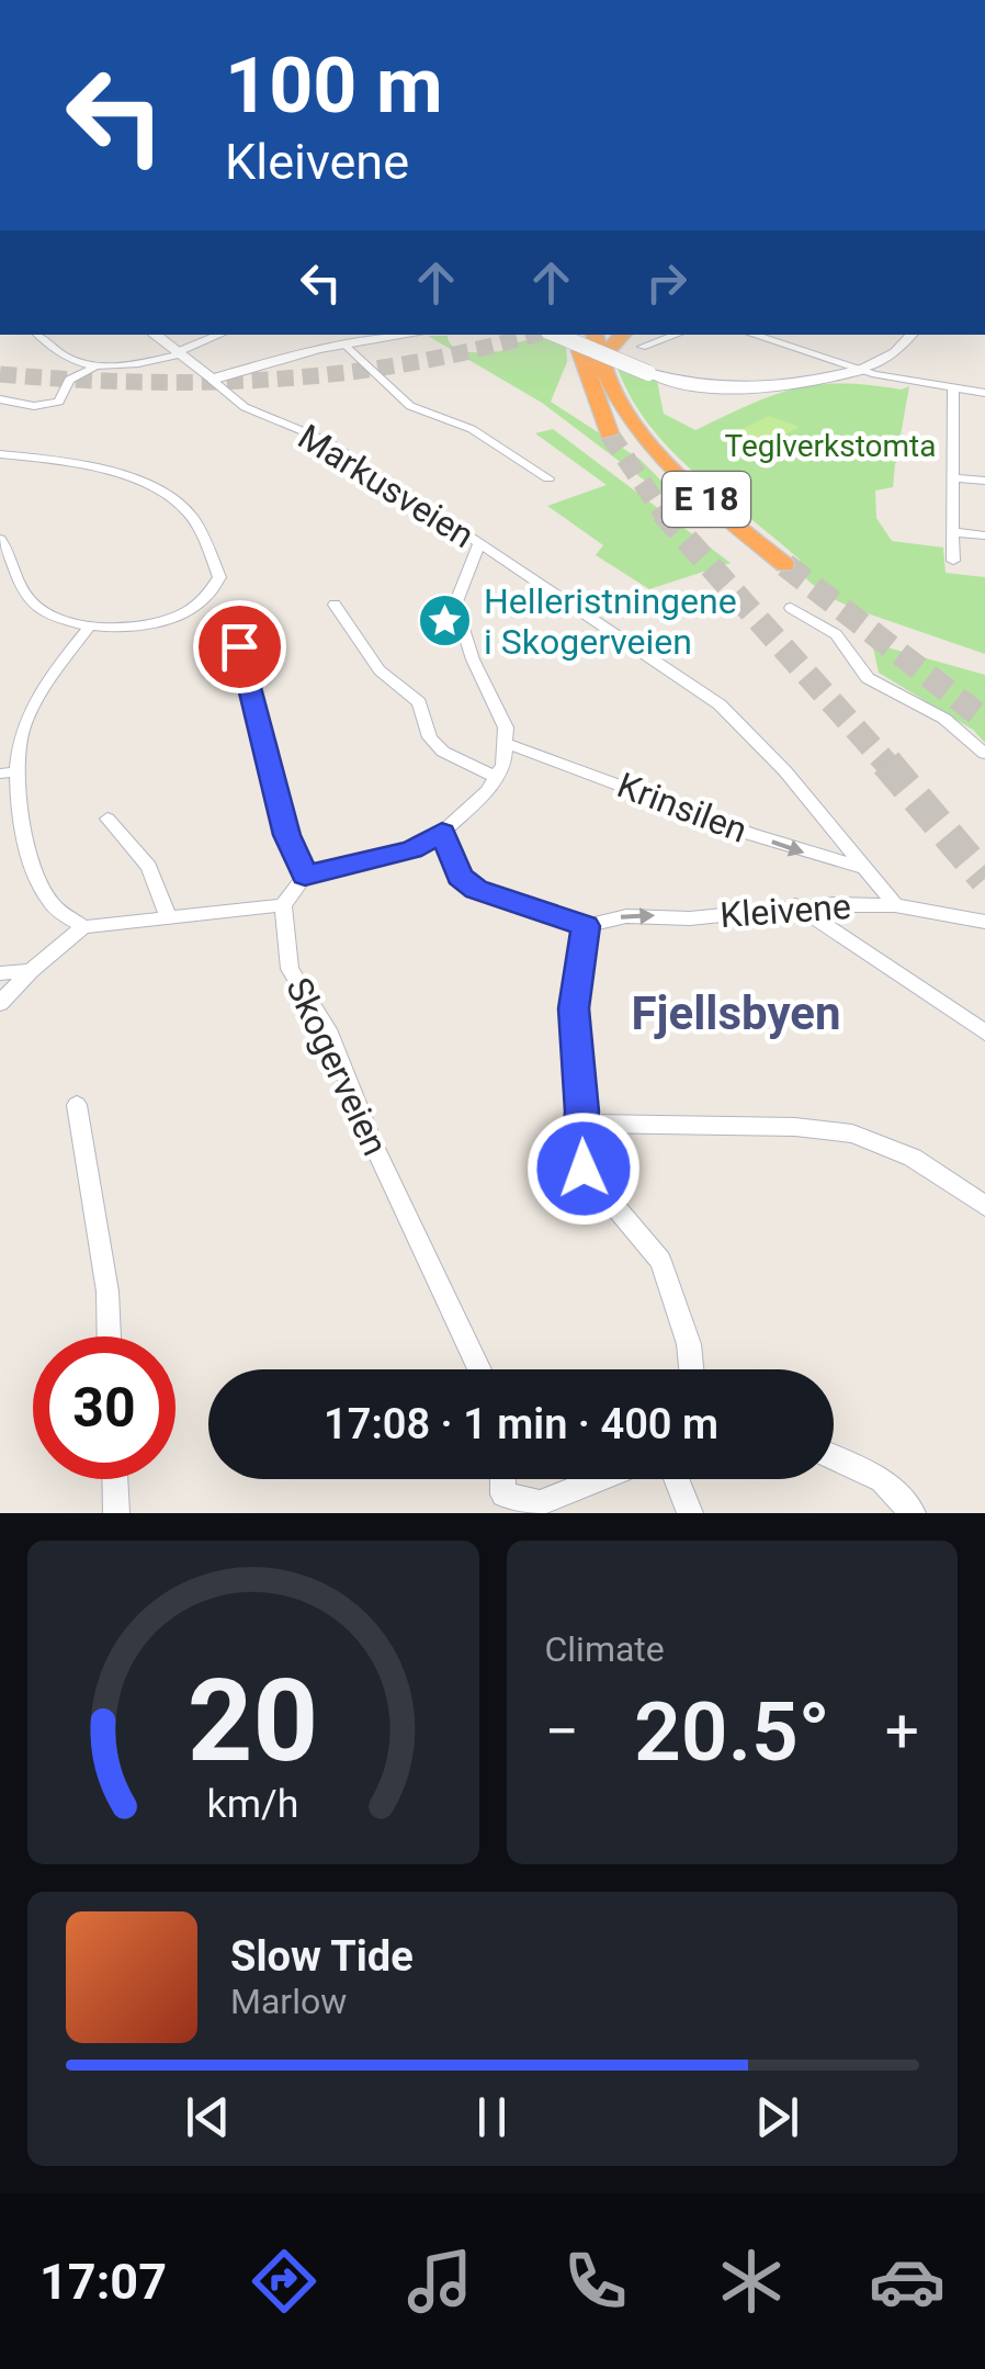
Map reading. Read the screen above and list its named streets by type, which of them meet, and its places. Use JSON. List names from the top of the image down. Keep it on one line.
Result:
{"streets":{"highway":["E 18"],"street":["Markusveien","Krinsilen","Kleivene","Skogerveien"]},"crossings":[["Markusveien","Krinsilen"],["Markusveien","Kleivene"]],"one_way":["Krinsilen","Kleivene"],"districts":["Fjellsbyen"],"parks":["Teglverkstomta"],"places":{"place":["Helleristningene i Skogerveien"]},"page":{"turn":["100 m","Kleivene"],"limit":"30","trip":"17:08 · 1 min · 400 m","tile":"Climate","heat":["−","20.5°","+"],"song":["Slow Tide","Marlow"],"tabs":"17:07","gauge":["20","km/h"]}}
